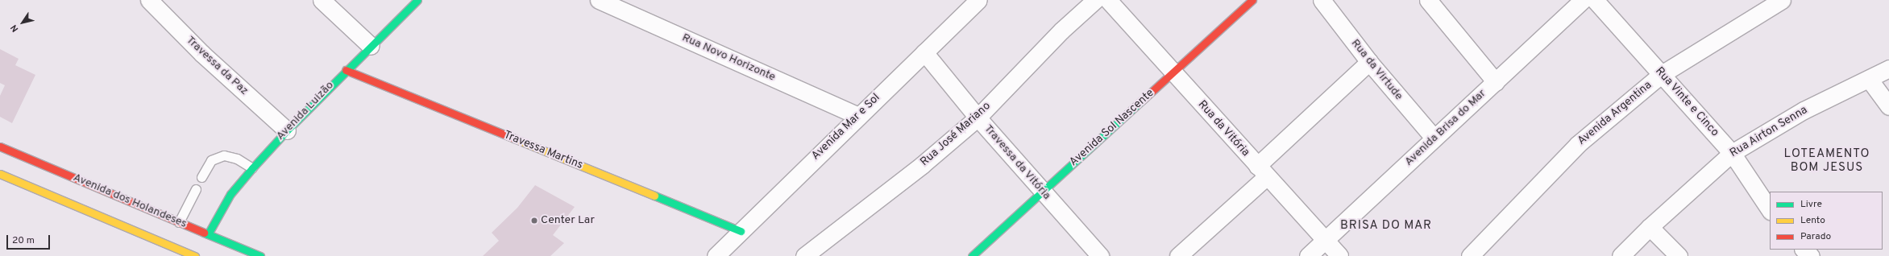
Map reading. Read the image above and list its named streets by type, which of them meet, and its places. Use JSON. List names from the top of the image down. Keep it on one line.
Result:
{"streets":{"main road":["Avenida Luizão","Avenida Sol Nascente","Travessa Martins","Avenida dos Holandeses"],"street":["Rua Novo Horizonte","Travessa da Paz","Rua da Virtude","Rua Vinte e Cinco","Avenida Argentina","Avenida Mar e Sol","Avenida Brisa do Mar","Rua da Vitória","Rua Airton Senna","Rua José Mariano","Travessa da Vitória"]},"crossings":[["Rua Novo Horizonte","Avenida Mar e Sol"],["Travessa da Paz","Avenida Luizão"],["Rua da Virtude","Avenida Brisa do Mar"],["Rua Vinte e Cinco","Avenida Argentina"],["Rua Vinte e Cinco","Rua Airton Senna"],["Avenida Luizão","Travessa Martins"],["Avenida Luizão","Avenida dos Holandeses"],["Avenida Mar e Sol","Travessa Martins"],["Avenida Mar e Sol","Travessa da Vitória"],["Avenida Sol Nascente","Rua da Vitória"],["Avenida Sol Nascente","Travessa da Vitória"],["Avenida Brisa do Mar","Rua da Vitória"],["Rua José Mariano","Travessa da Vitória"]],"districts":["LOTEAMENTO BOM JESUS","BRISA DO MAR"],"places":["Center Lar"],"legend":["Livre","Lento","Parado"],"scale_bar":"20 m","north":"bottom left"}
